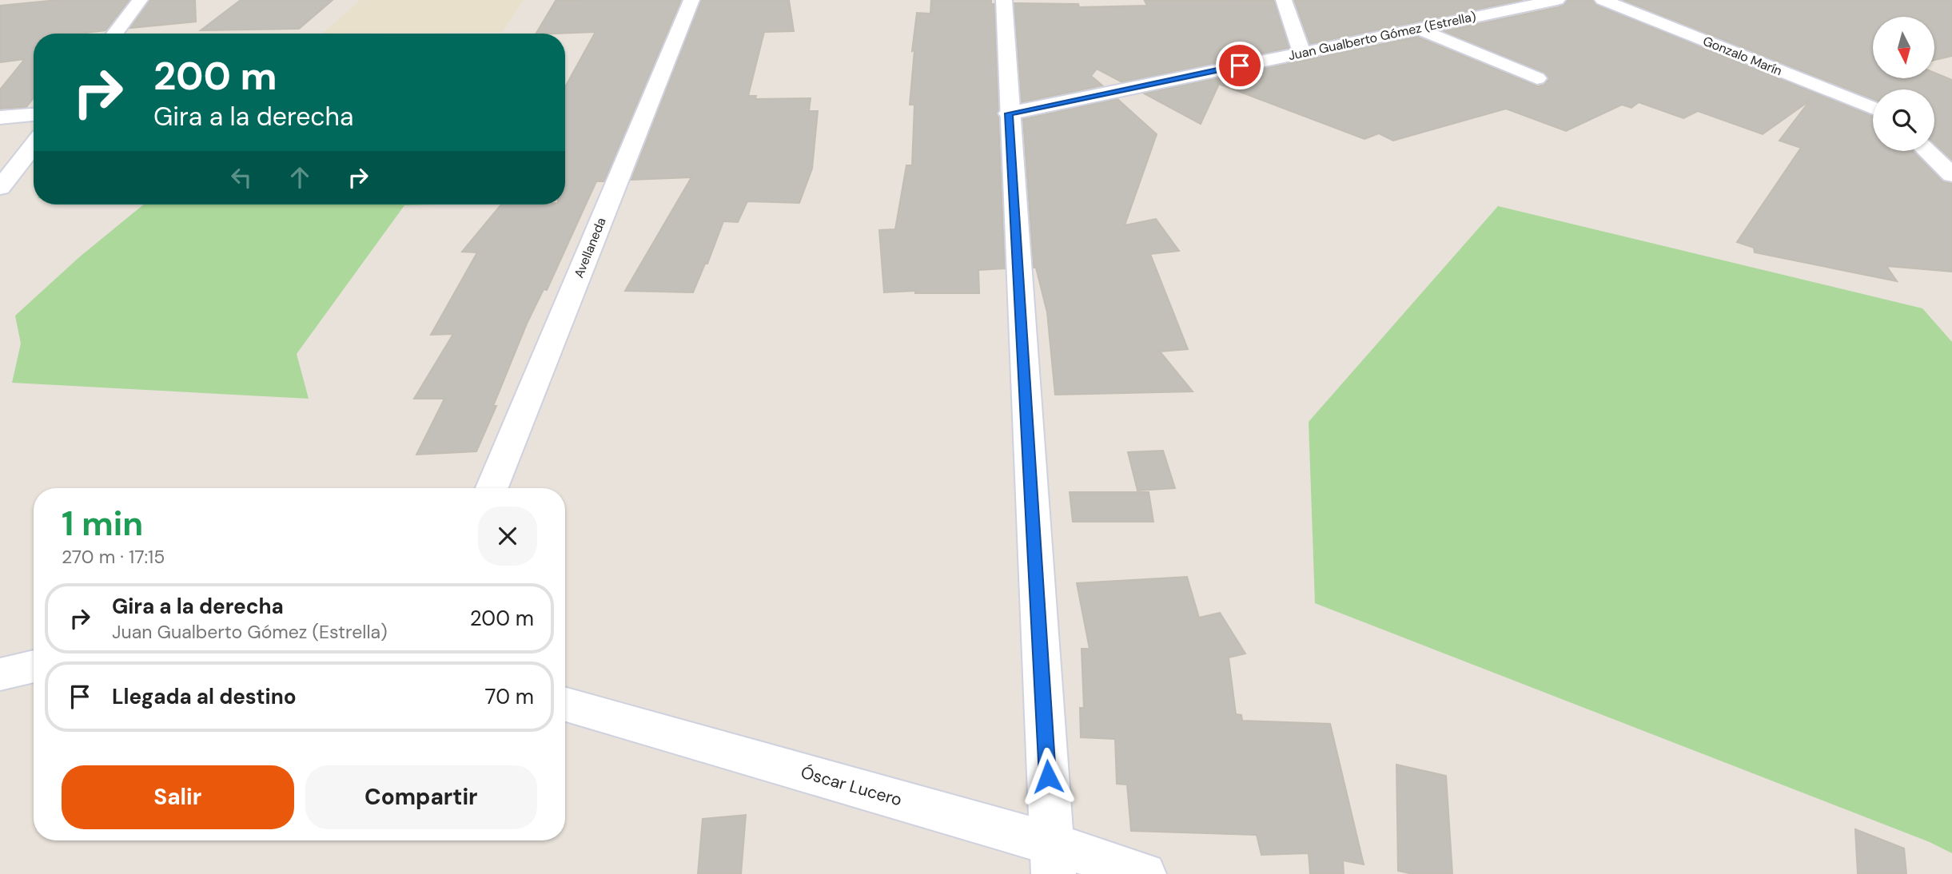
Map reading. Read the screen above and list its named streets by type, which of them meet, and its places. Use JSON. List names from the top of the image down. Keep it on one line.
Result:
{"streets":{"street":["Juan Gualberto Gómez (Estrella)","Gonzalo Marín","Avellaneda","Óscar Lucero"]},"north":"bottom","page":{"turn":["200 m","Gira a la derecha"],"heading":["1 min","270 m · 17:15"],"list":[{"name":"Gira a la derecha","note":"Juan Gualberto Gómez (Estrella)","value":"200 m"},{"name":"Llegada al destino","value":"70 m"}],"buttons":["Salir","Compartir"]}}
